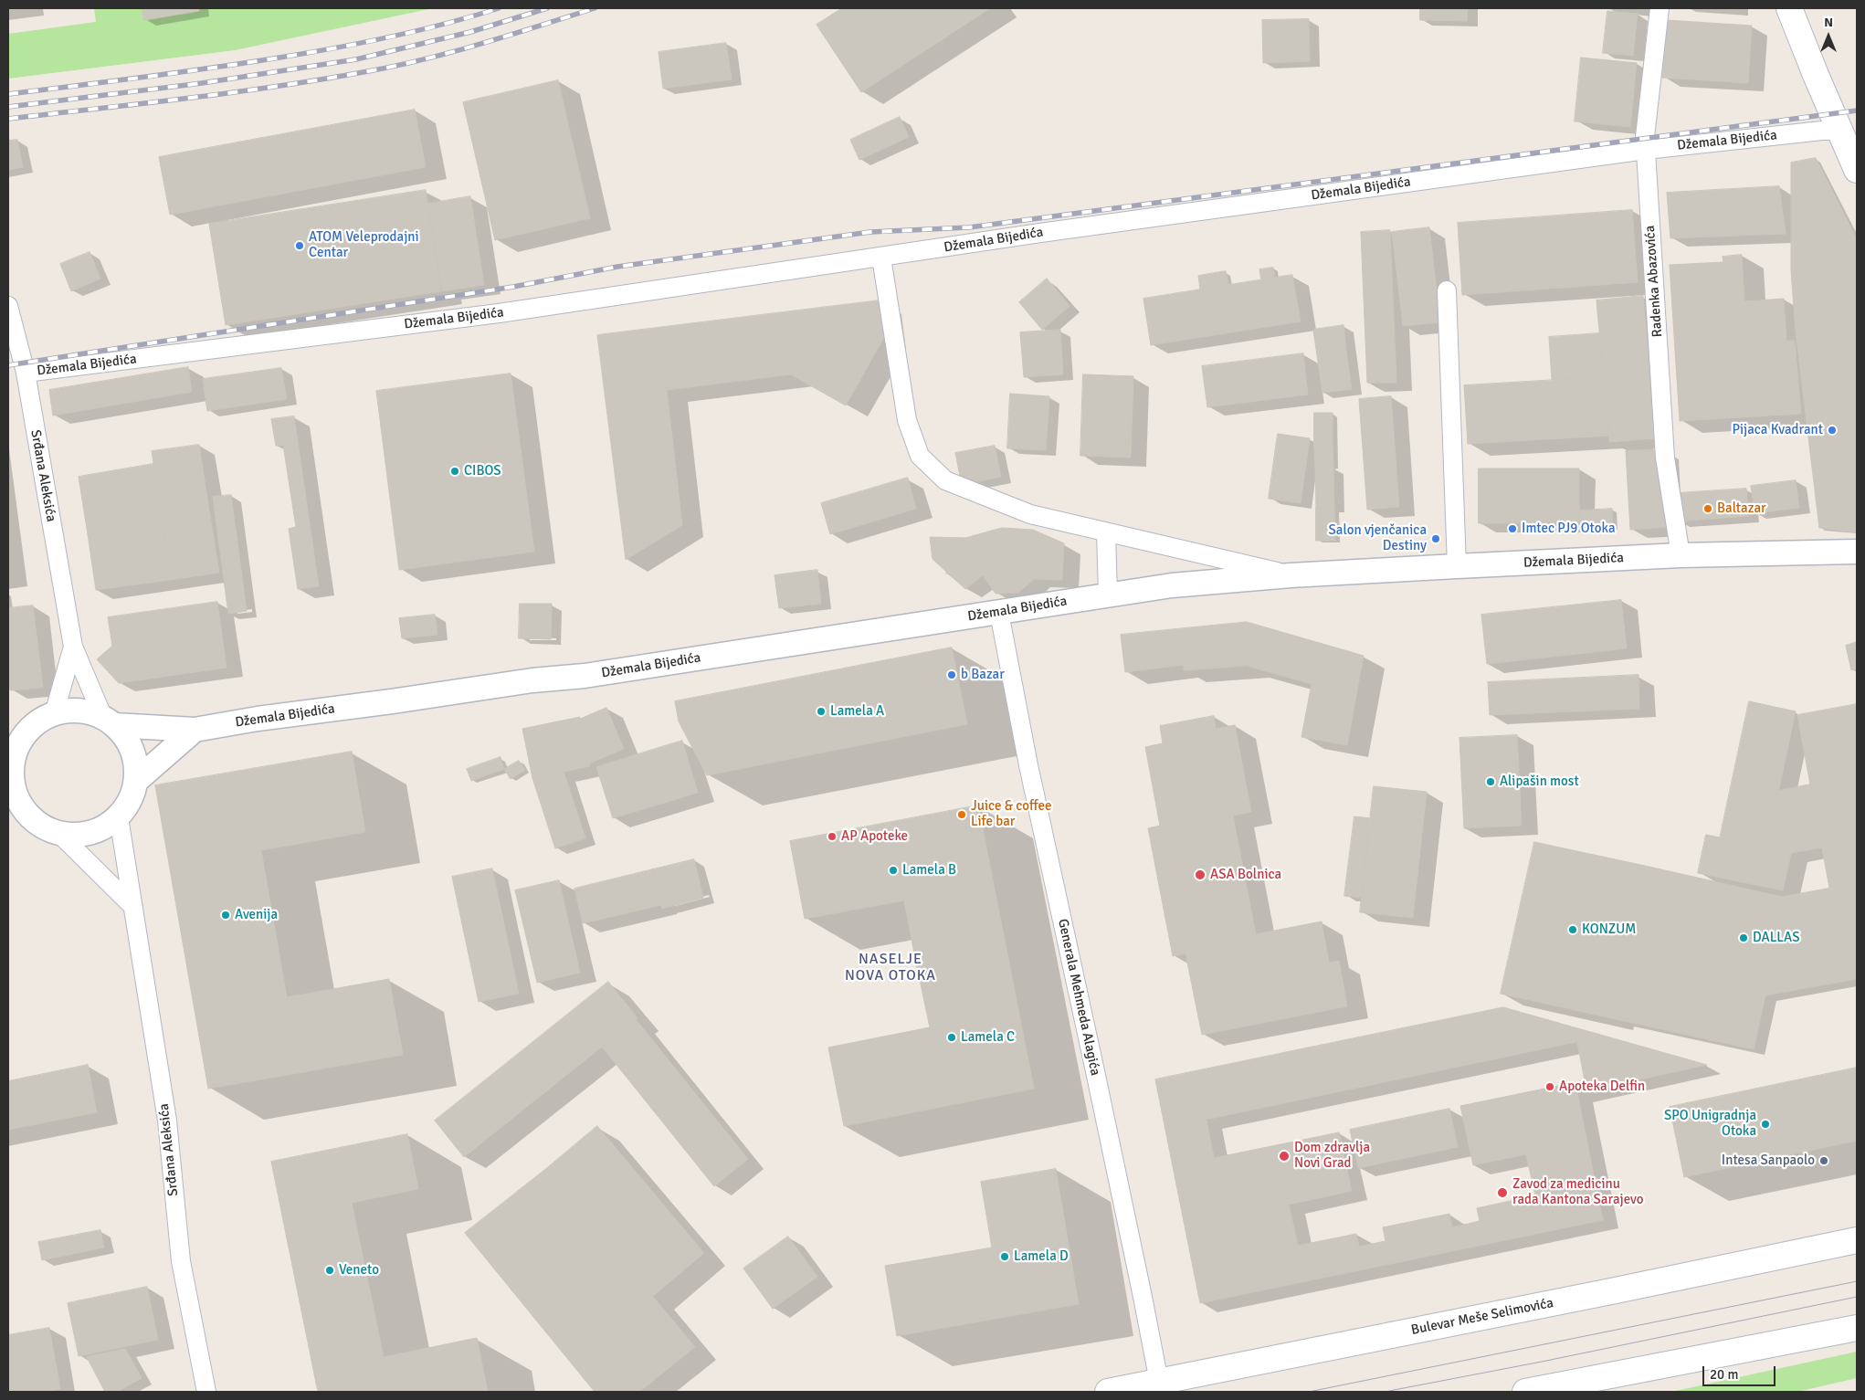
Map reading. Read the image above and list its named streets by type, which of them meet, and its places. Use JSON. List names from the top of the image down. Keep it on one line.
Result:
{"streets":{"main road":["Bulevar Meše Selimovića"],"street":["Džemala Bijedića","Radenka Abazovića","Srđana Aleksića","Generala Mehmeda Alagića"]},"crossings":[["Džemala Bijedića","Radenka Abazovića"],["Džemala Bijedića","Srđana Aleksića"],["Džemala Bijedića","Generala Mehmeda Alagića"],["Generala Mehmeda Alagića","Bulevar Meše Selimovića"]],"districts":["NASELJE NOVA OTOKA"],"places":["ATOM Veleprodajni Centar","Pijaca Kvadrant","CIBOS","Baltazar","Imtec PJ9 Otoka","Salon vjenčanica Destiny","b Bazar","Lamela A","Alipašin most","Juice & coffee Life bar","AP Apoteke","Lamela B","ASA Bolnica","Avenija","KONZUM","DALLAS","Lamela C","Apoteka Delfin","SPO Unigradnja Otoka","Dom zdravlja Novi Grad","Intesa Sanpaolo","Zavod za medicinu rada Kantona Sarajevo","Lamela D","Veneto"],"scale_bar":"20 m","north":"top"}
